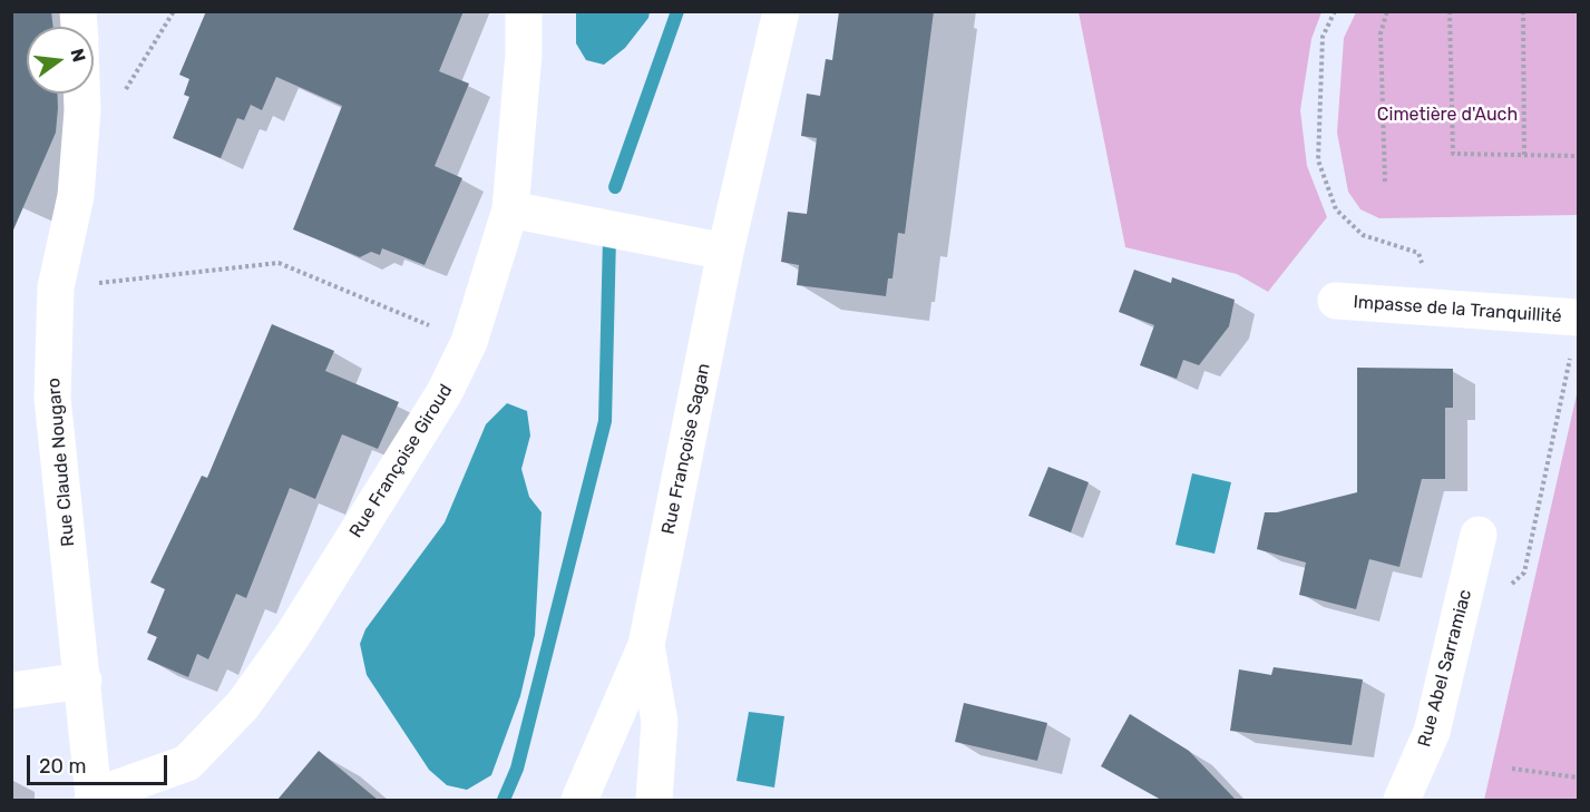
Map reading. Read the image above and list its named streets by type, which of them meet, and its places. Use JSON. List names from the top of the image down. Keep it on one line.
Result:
{"streets":{"street":["Impasse de la Tranquillité","Rue Françoise Sagan","Rue Françoise Giroud","Rue Claude Nougaro","Rue Abel Sarramiac"]},"crossings":[["Rue Françoise Giroud","Rue Claude Nougaro"]],"parks":["Cimetière d'Auch"],"scale_bar":"20 m","north":"right"}
